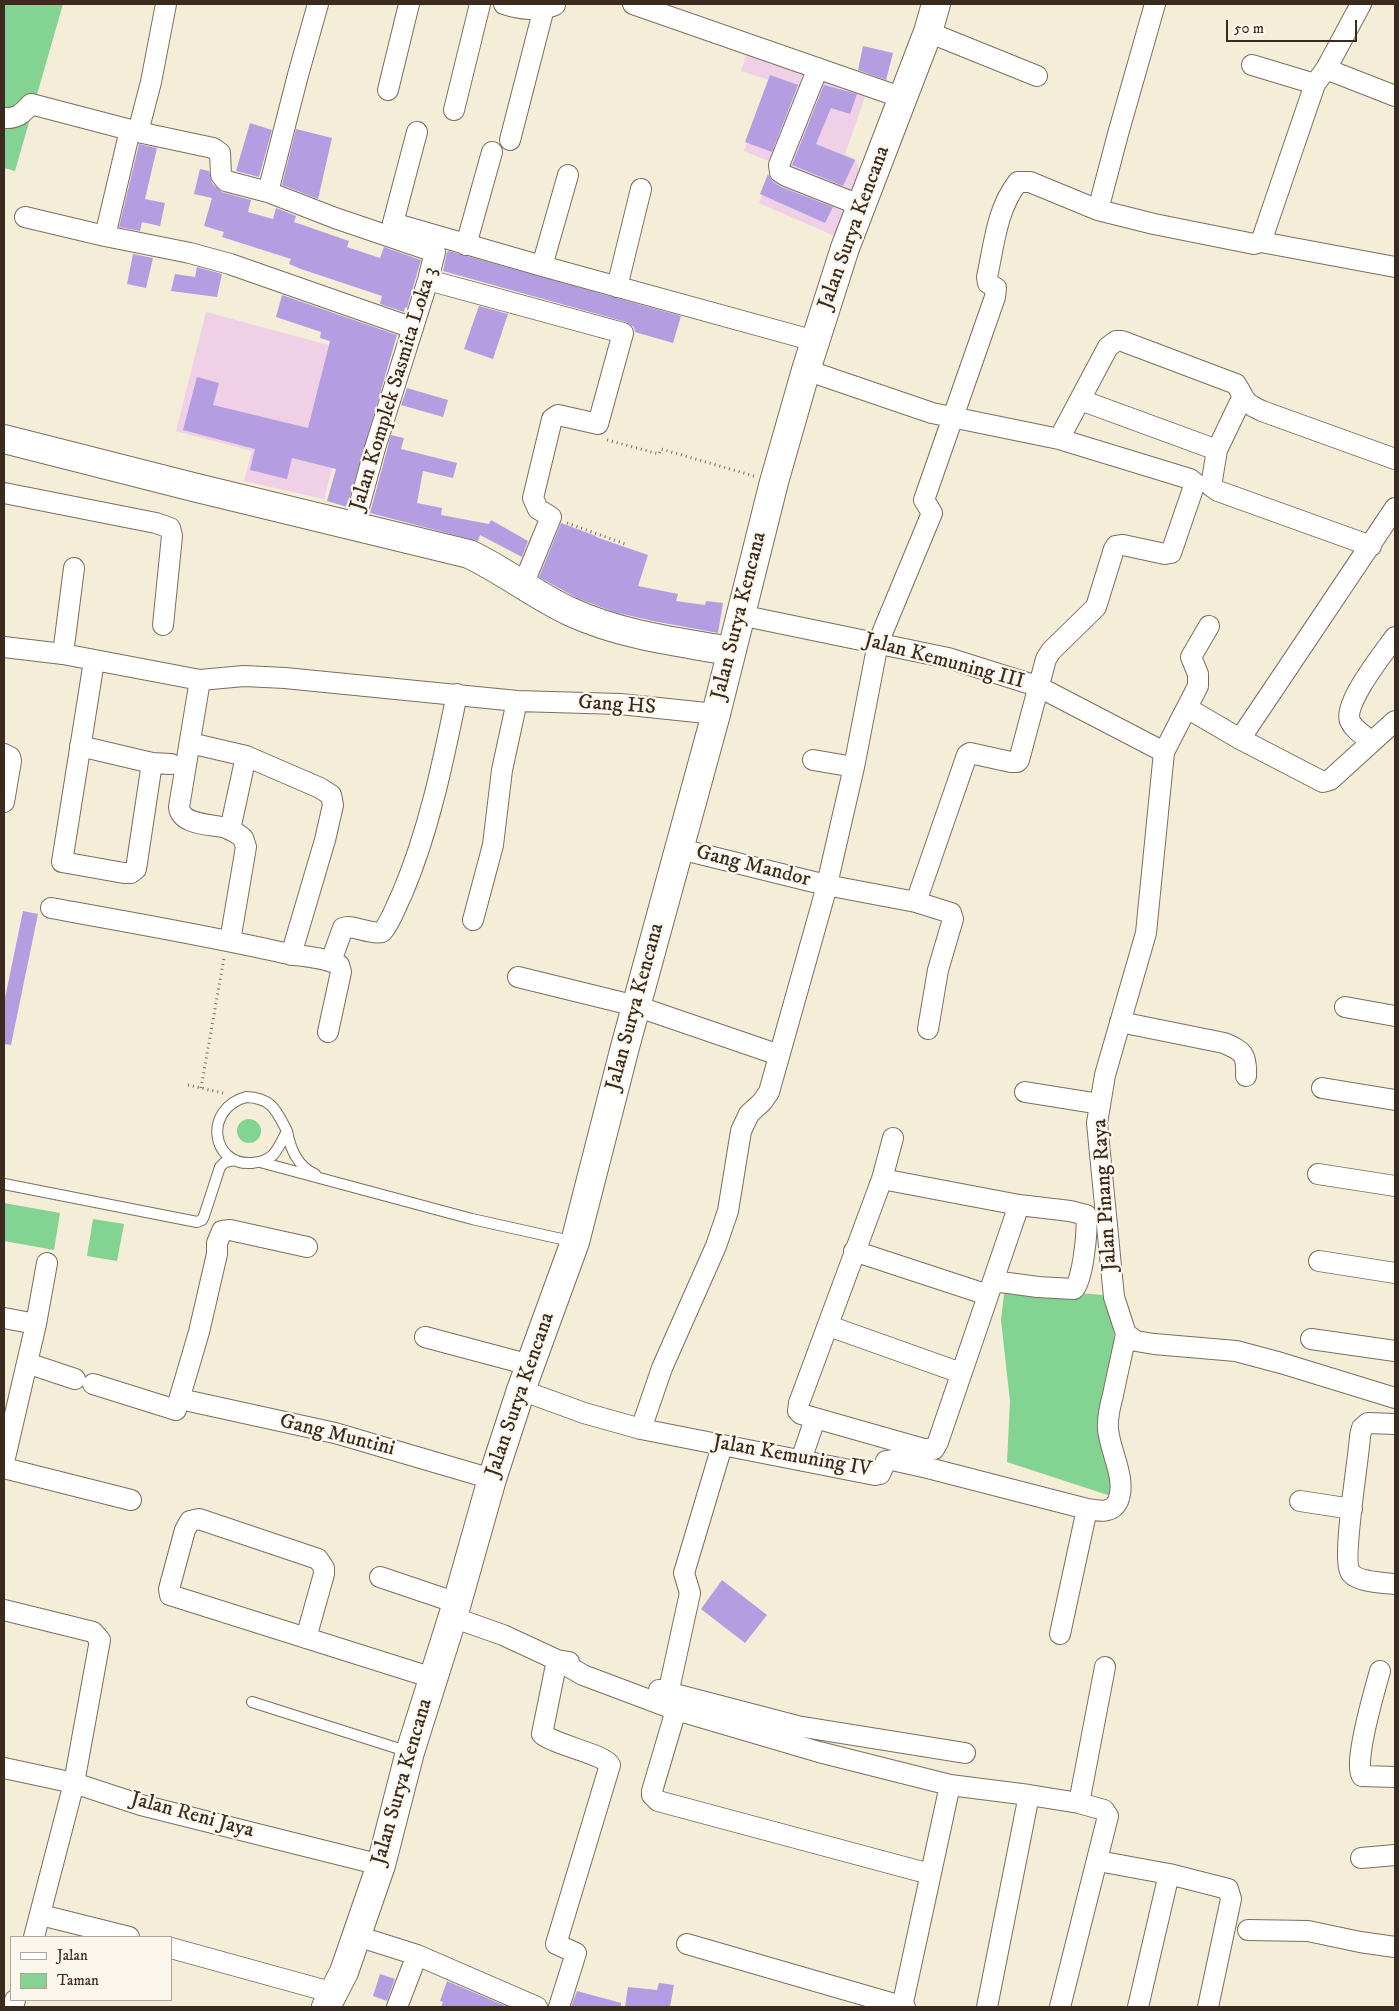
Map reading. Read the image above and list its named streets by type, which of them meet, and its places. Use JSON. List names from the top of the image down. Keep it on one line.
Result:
{"streets":{"main road":["Jalan Surya Kencana"],"street":["Jalan Komplek Sasmita Loka 3","Jalan Kemuning III","Gang HS","Gang Mandor","Jalan Pinang Raya","Gang Muntini","Jalan Kemuning IV","Jalan Reni Jaya"]},"crossings":[["Jalan Surya Kencana","Jalan Kemuning III"],["Jalan Surya Kencana","Gang HS"],["Jalan Surya Kencana","Gang Mandor"],["Jalan Surya Kencana","Gang Muntini"],["Jalan Surya Kencana","Jalan Kemuning IV"],["Jalan Surya Kencana","Jalan Reni Jaya"],["Jalan Kemuning III","Jalan Pinang Raya"]],"legend":["Jalan","Taman"],"scale_bar":"50 m"}
